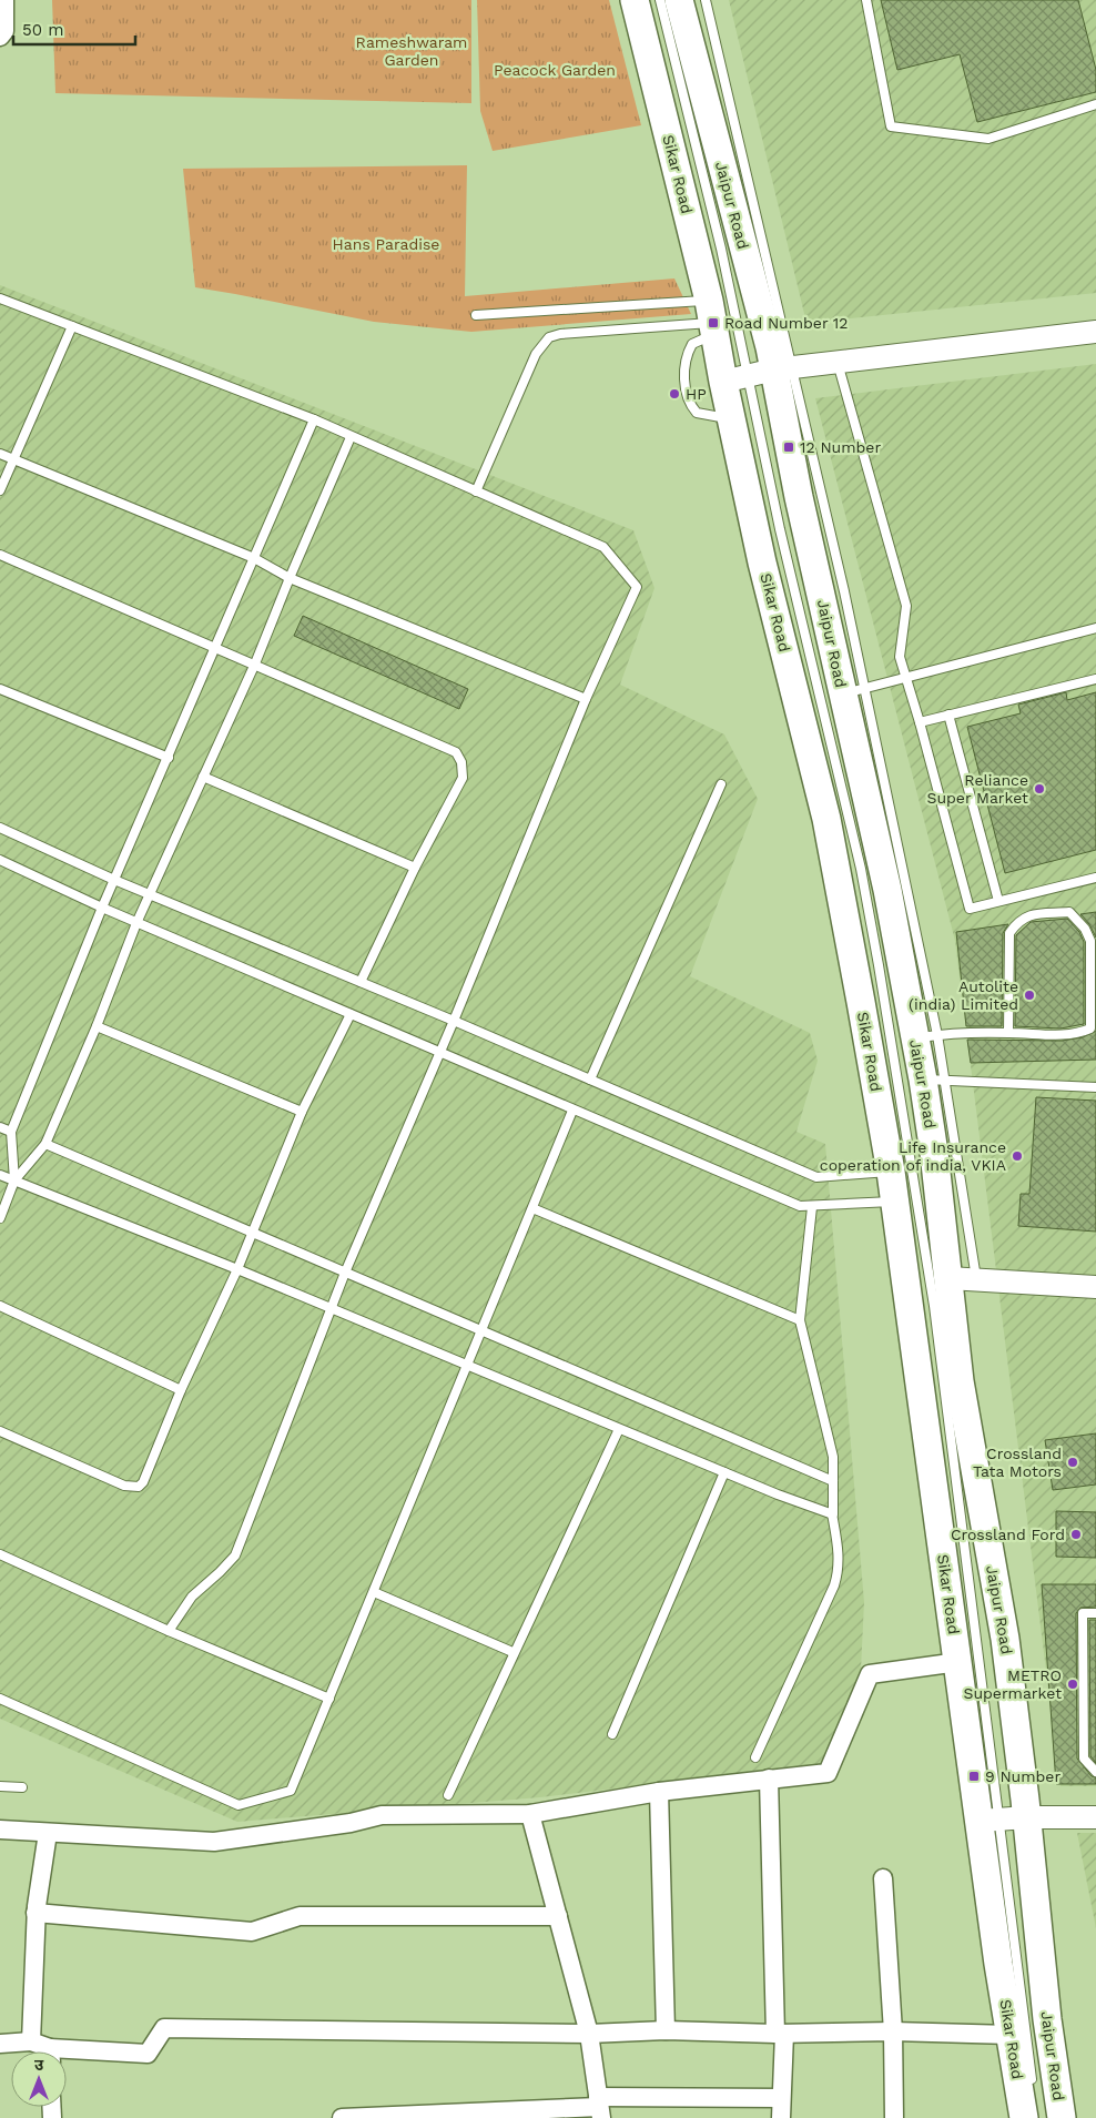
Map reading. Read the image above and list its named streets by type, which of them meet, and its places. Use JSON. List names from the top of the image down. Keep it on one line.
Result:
{"streets":{"main road":["Sikar Road","Jaipur Road"]},"parks":["Rameshwaram Garden","Peacock Garden","Hans Paradise"],"places":{"transit":["Road Number 12","12 Number","9 Number"],"other":["HP","Reliance Super Market","Autolite (india) Limited","Life Insurance coperation of india, VKIA","Crossland Tata Motors","Crossland Ford","METRO Supermarket"]},"scale_bar":"50 m","north":"top"}
